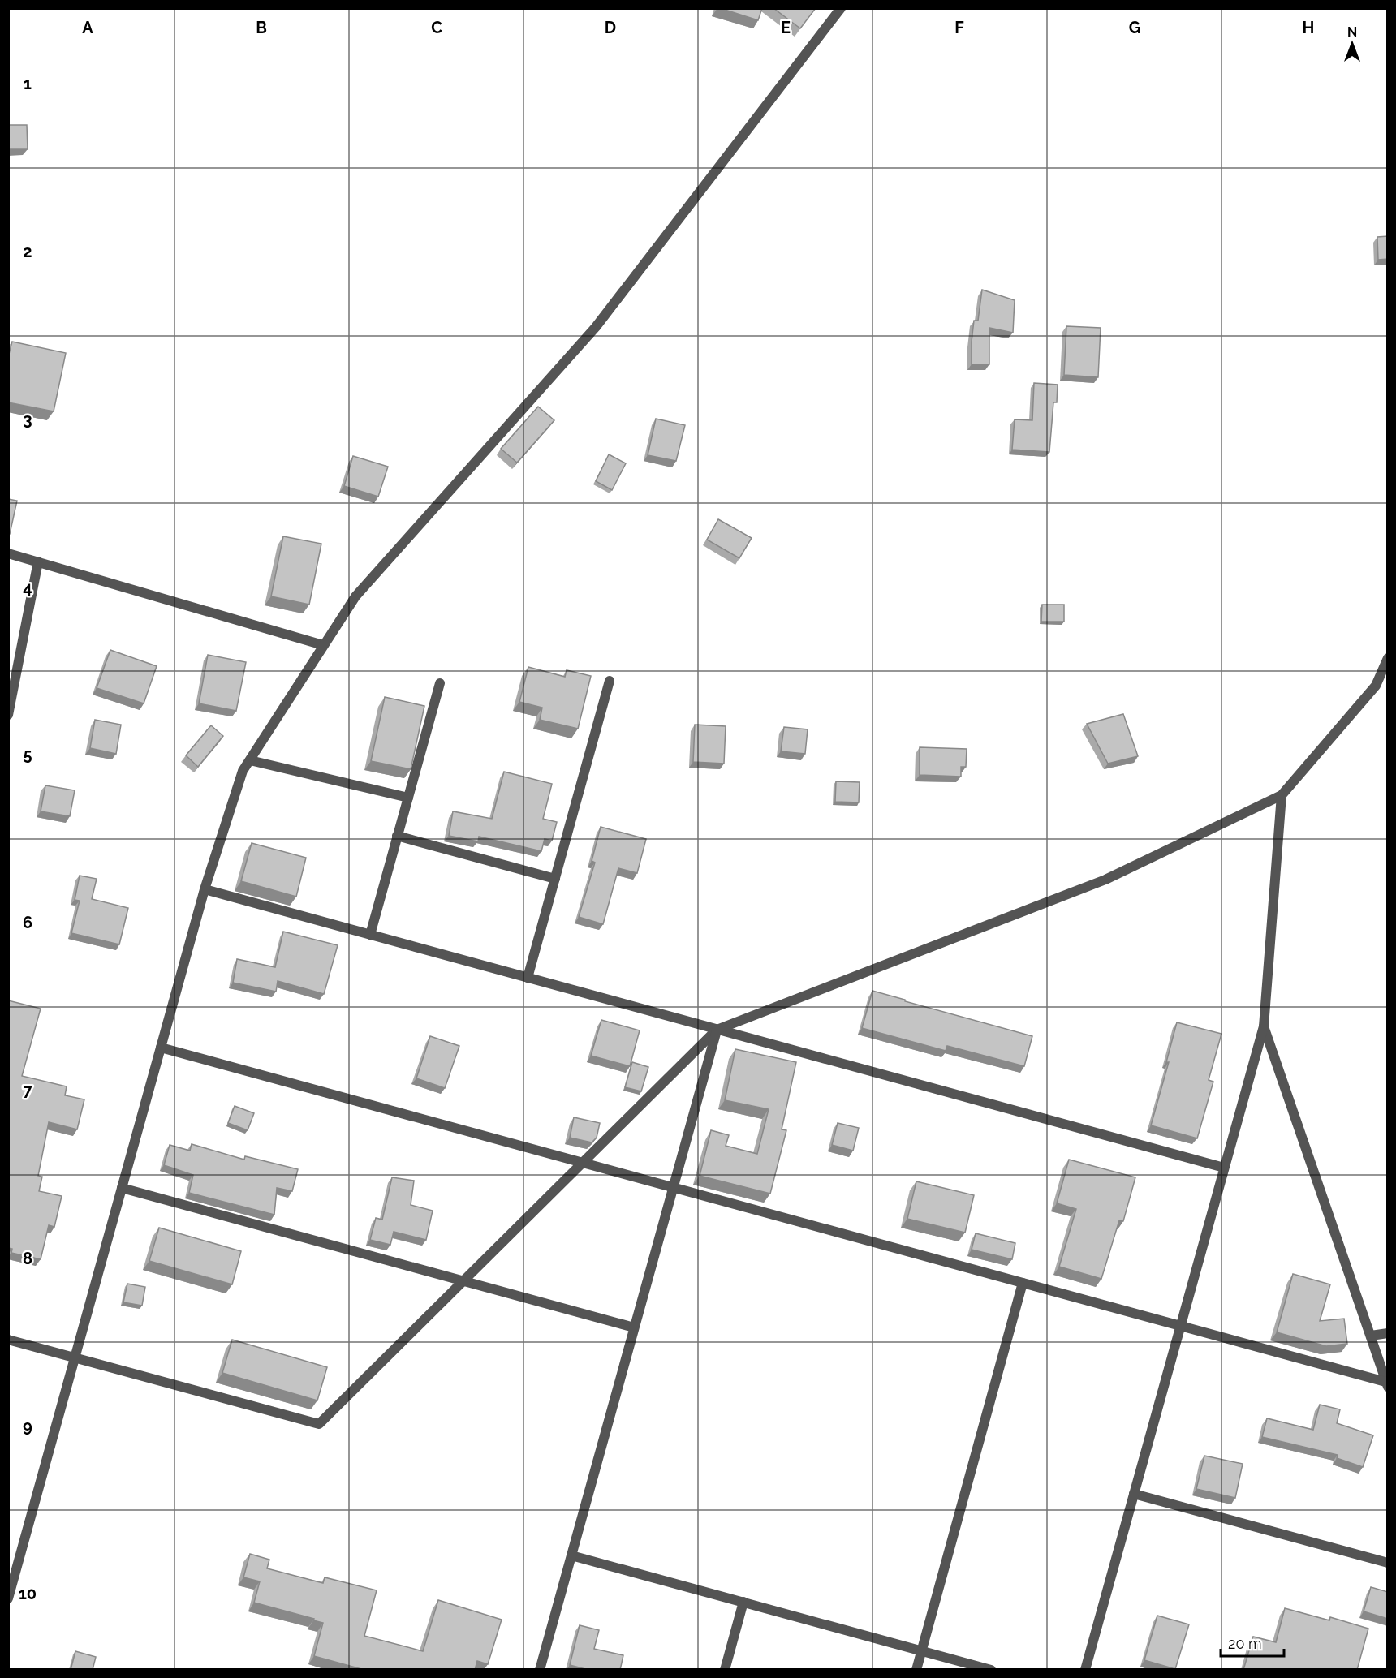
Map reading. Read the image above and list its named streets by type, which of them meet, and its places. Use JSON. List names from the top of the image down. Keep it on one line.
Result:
{"scale_bar":"20 m","north":"top","grid":{"columns":["A","B","C","D","E","F","G","H"],"rows":["1","2","3","4","5","6","7","8","9","10"]}}
